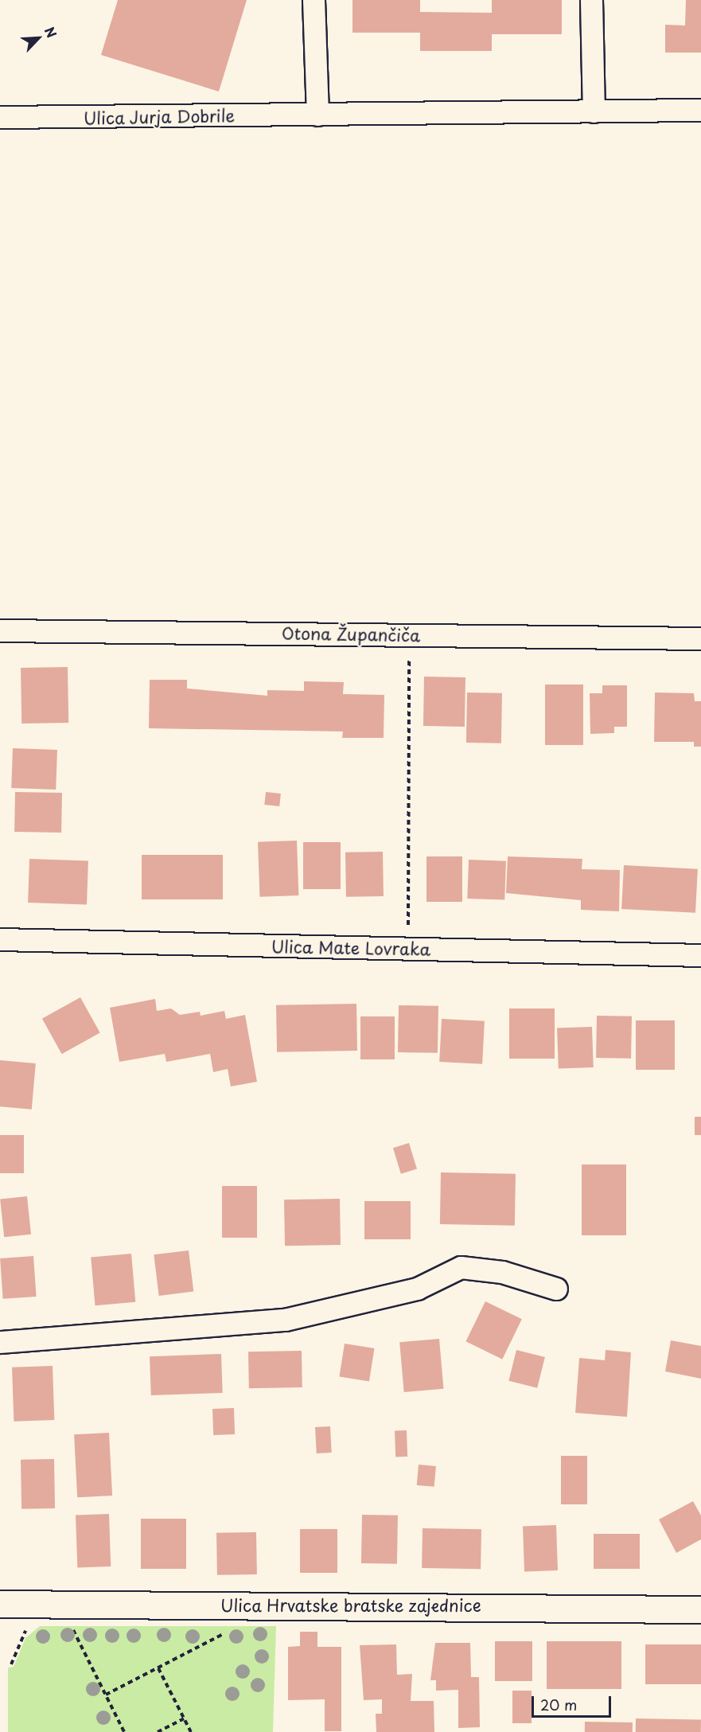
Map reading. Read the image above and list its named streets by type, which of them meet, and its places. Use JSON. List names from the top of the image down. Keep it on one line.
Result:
{"streets":{"street":["Ulica Jurja Dobrile","Otona Župančiča","Ulica Mate Lovraka","Ulica Hrvatske bratske zajednice"]},"scale_bar":"20 m","north":"top right"}
